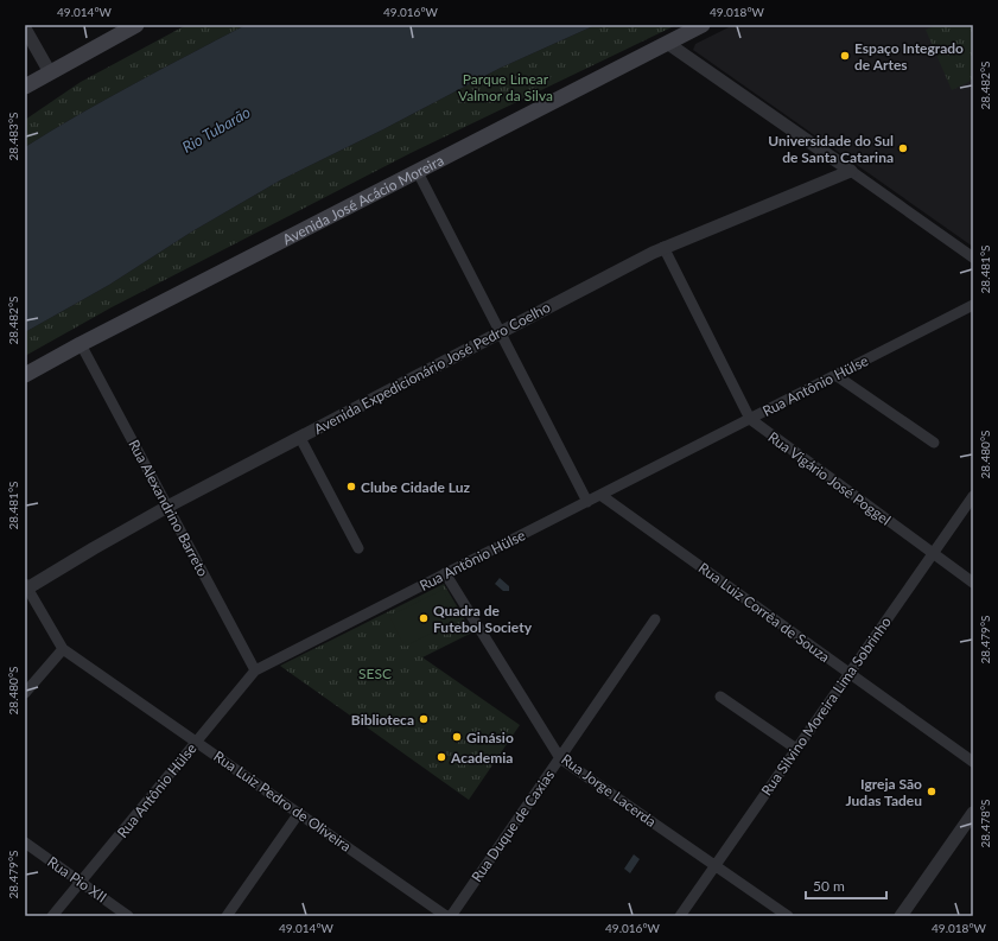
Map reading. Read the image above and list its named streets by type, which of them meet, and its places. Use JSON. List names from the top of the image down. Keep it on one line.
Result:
{"streets":{"main road":["Avenida José Acácio Moreira"],"street":["Avenida Expedicionário José Pedro Coelho","Rua Antônio Hülse","Rua Vigário José Poggel","Rua Alexandrino Barreto","Rua Luiz Corrêa de Souza","Rua Silvino Moreira Lima Sobrinho","Rua Jorge Lacerda","Rua Luiz Pedro de Oliveira","Rua Duque de Caxias","Rua Pio XII"]},"crossings":[["Avenida José Acácio Moreira","Rua Alexandrino Barreto"],["Avenida Expedicionário José Pedro Coelho","Rua Vigário José Poggel"],["Avenida Expedicionário José Pedro Coelho","Rua Alexandrino Barreto"],["Avenida Expedicionário José Pedro Coelho","Rua Luiz Pedro de Oliveira"],["Rua Antônio Hülse","Rua Vigário José Poggel"],["Rua Antônio Hülse","Rua Alexandrino Barreto"],["Rua Antônio Hülse","Rua Luiz Corrêa de Souza"],["Rua Antônio Hülse","Rua Jorge Lacerda"],["Rua Antônio Hülse","Rua Luiz Pedro de Oliveira"],["Rua Antônio Hülse","Rua Pio XII"],["Rua Vigário José Poggel","Rua Silvino Moreira Lima Sobrinho"],["Rua Luiz Corrêa de Souza","Rua Silvino Moreira Lima Sobrinho"],["Rua Silvino Moreira Lima Sobrinho","Rua Jorge Lacerda"],["Rua Jorge Lacerda","Rua Duque de Caxias"]],"water":["Rio Tubarão"],"parks":["Parque Linear Valmor da Silva","SESC"],"places":["Espaço Integrado de Artes","Universidade do Sul de Santa Catarina","Clube Cidade Luz","Quadra de Futebol Society","Biblioteca","Ginásio","Academia","Igreja São Judas Tadeu"],"scale_bar":"50 m","coordinates":["49.014°W","49.016°W","49.018°W","28.482°S","28.483°S","28.481°S","28.480°S","28.479°S","28.478°S"]}
